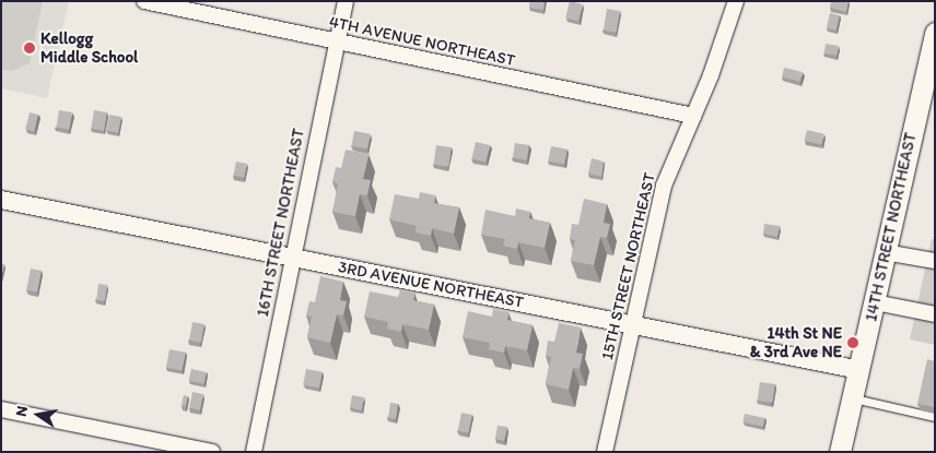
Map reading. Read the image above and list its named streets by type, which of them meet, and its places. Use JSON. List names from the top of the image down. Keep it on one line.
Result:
{"streets":{"main road":["14TH STREET NORTHEAST"],"street":["4TH AVENUE NORTHEAST","16TH STREET NORTHEAST","15TH STREET NORTHEAST","3RD AVENUE NORTHEAST"]},"crossings":[["4TH AVENUE NORTHEAST","16TH STREET NORTHEAST"],["4TH AVENUE NORTHEAST","15TH STREET NORTHEAST"],["16TH STREET NORTHEAST","3RD AVENUE NORTHEAST"],["14TH STREET NORTHEAST","3RD AVENUE NORTHEAST"],["15TH STREET NORTHEAST","3RD AVENUE NORTHEAST"]],"places":["Kellogg Middle School","14th St NE & 3rd Ave NE"],"north":"left"}
